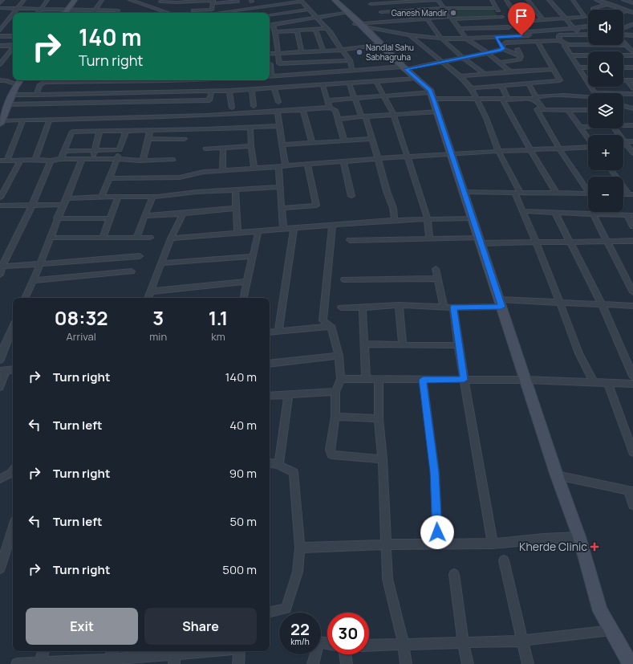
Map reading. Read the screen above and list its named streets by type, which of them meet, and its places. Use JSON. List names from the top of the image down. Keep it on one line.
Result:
{"places":{"other":["Ganesh Mandir","Nandlal Sahu Sabhagruha"],"health":["Kherde Clinic"]},"page":{"map_buttons":["+","−"],"turn":["140 m","Turn right"],"eta":["08:32","Arrival","3","min","1.1","km"],"list":[{"name":"Turn right","value":"140 m"},{"name":"Turn left","value":"40 m"},{"name":"Turn right","value":"90 m"},{"name":"Turn left","value":"50 m"},{"name":"Turn right","value":"500 m"}],"buttons":["Exit","Share"],"speed":"22 km/h","limit":"30"}}
